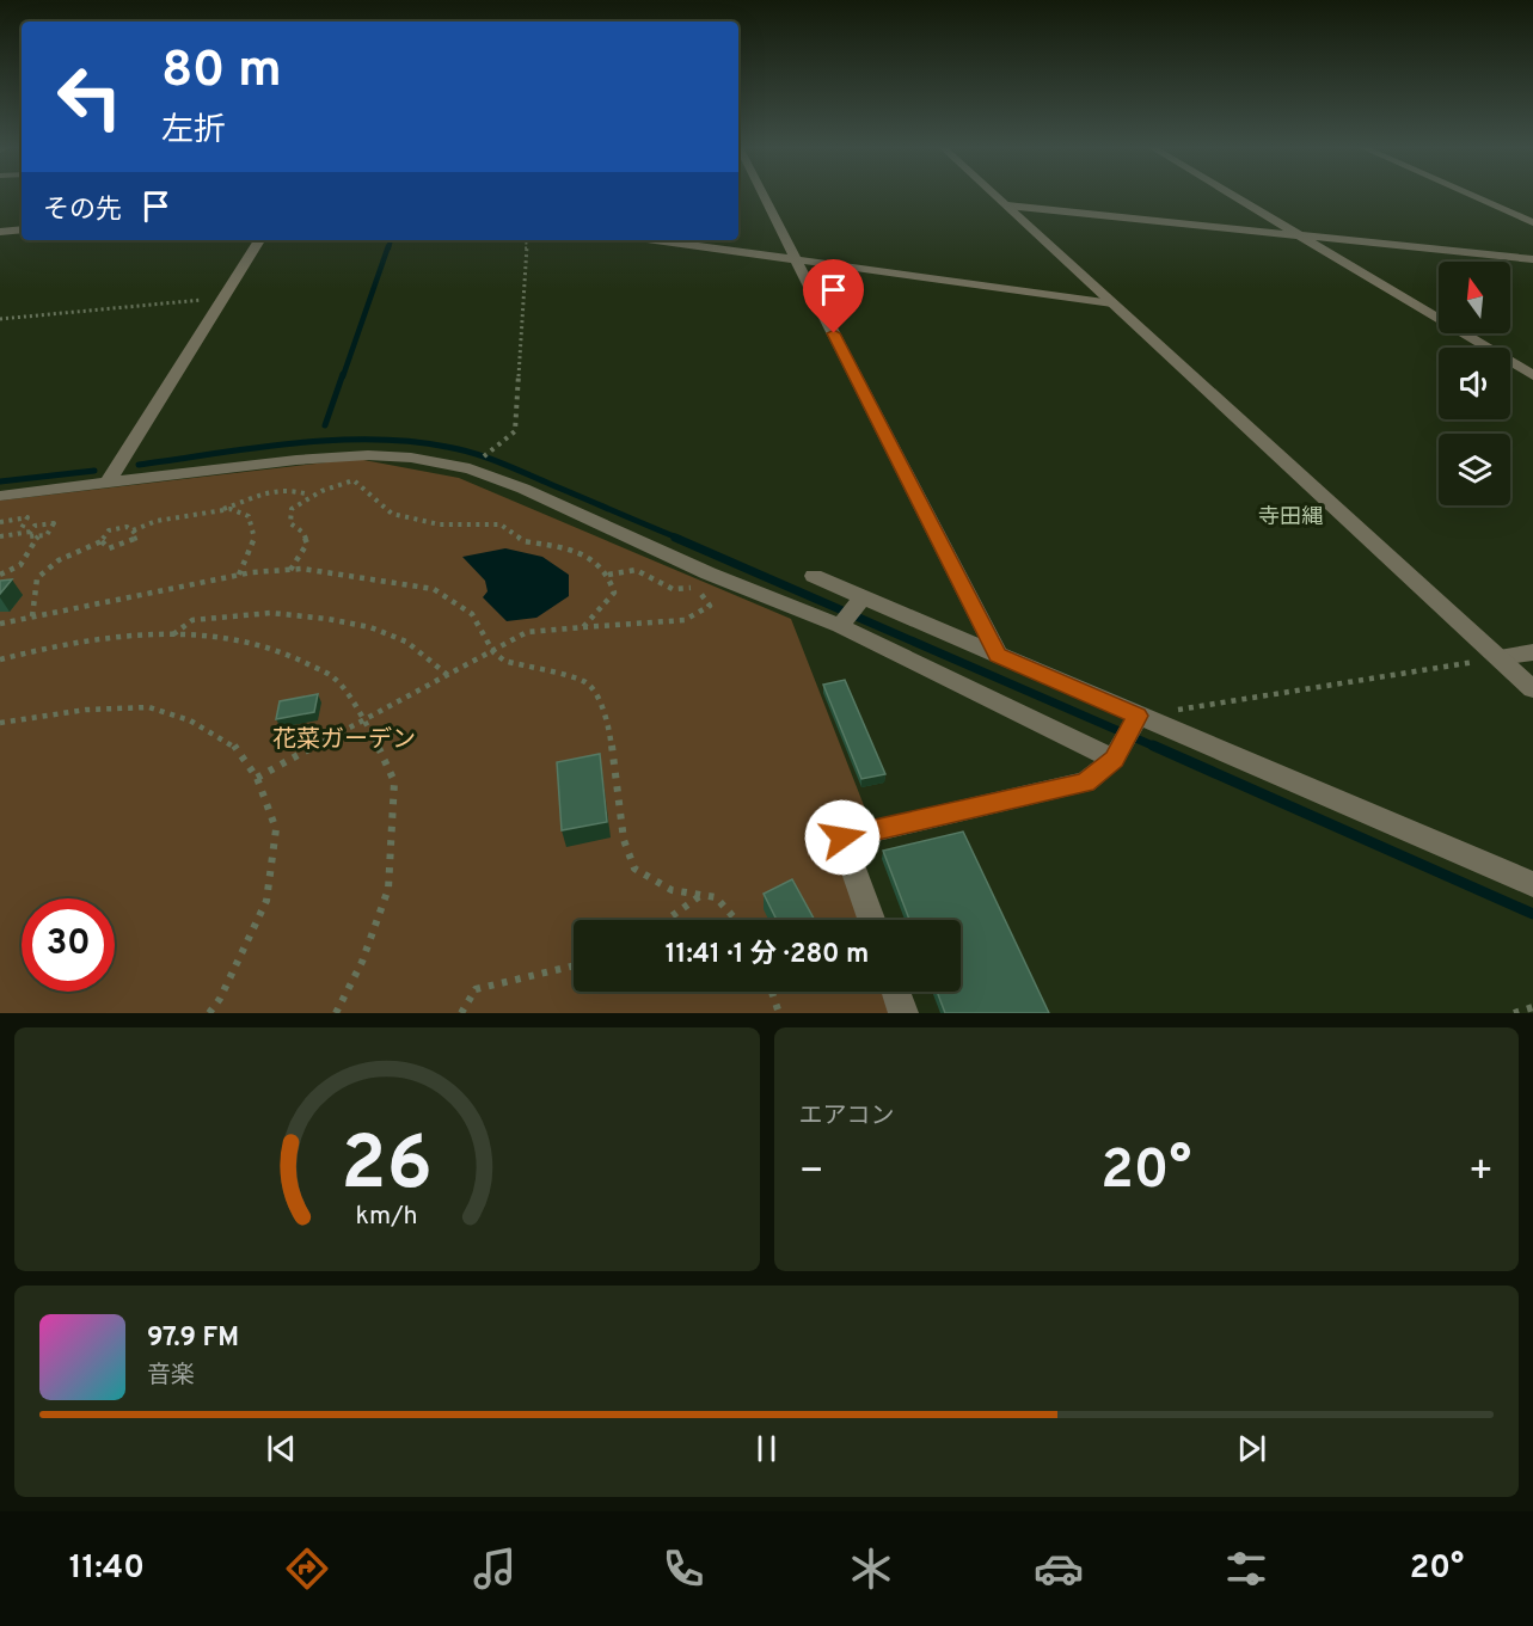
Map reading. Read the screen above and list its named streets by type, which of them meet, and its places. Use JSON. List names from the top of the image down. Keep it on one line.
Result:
{"districts":["寺田縄"],"parks":["花菜ガーデン"],"north":"top","page":{"turn":["80 m","左折"],"then":"その先","limit":"30","trip":"11:41 · 1 分 · 280 m","tile":"エアコン","heat":["−","20°","+"],"song":["97.9 FM","音楽"],"tabs":["11:40","20°"],"gauge":["26","km/h"]}}
